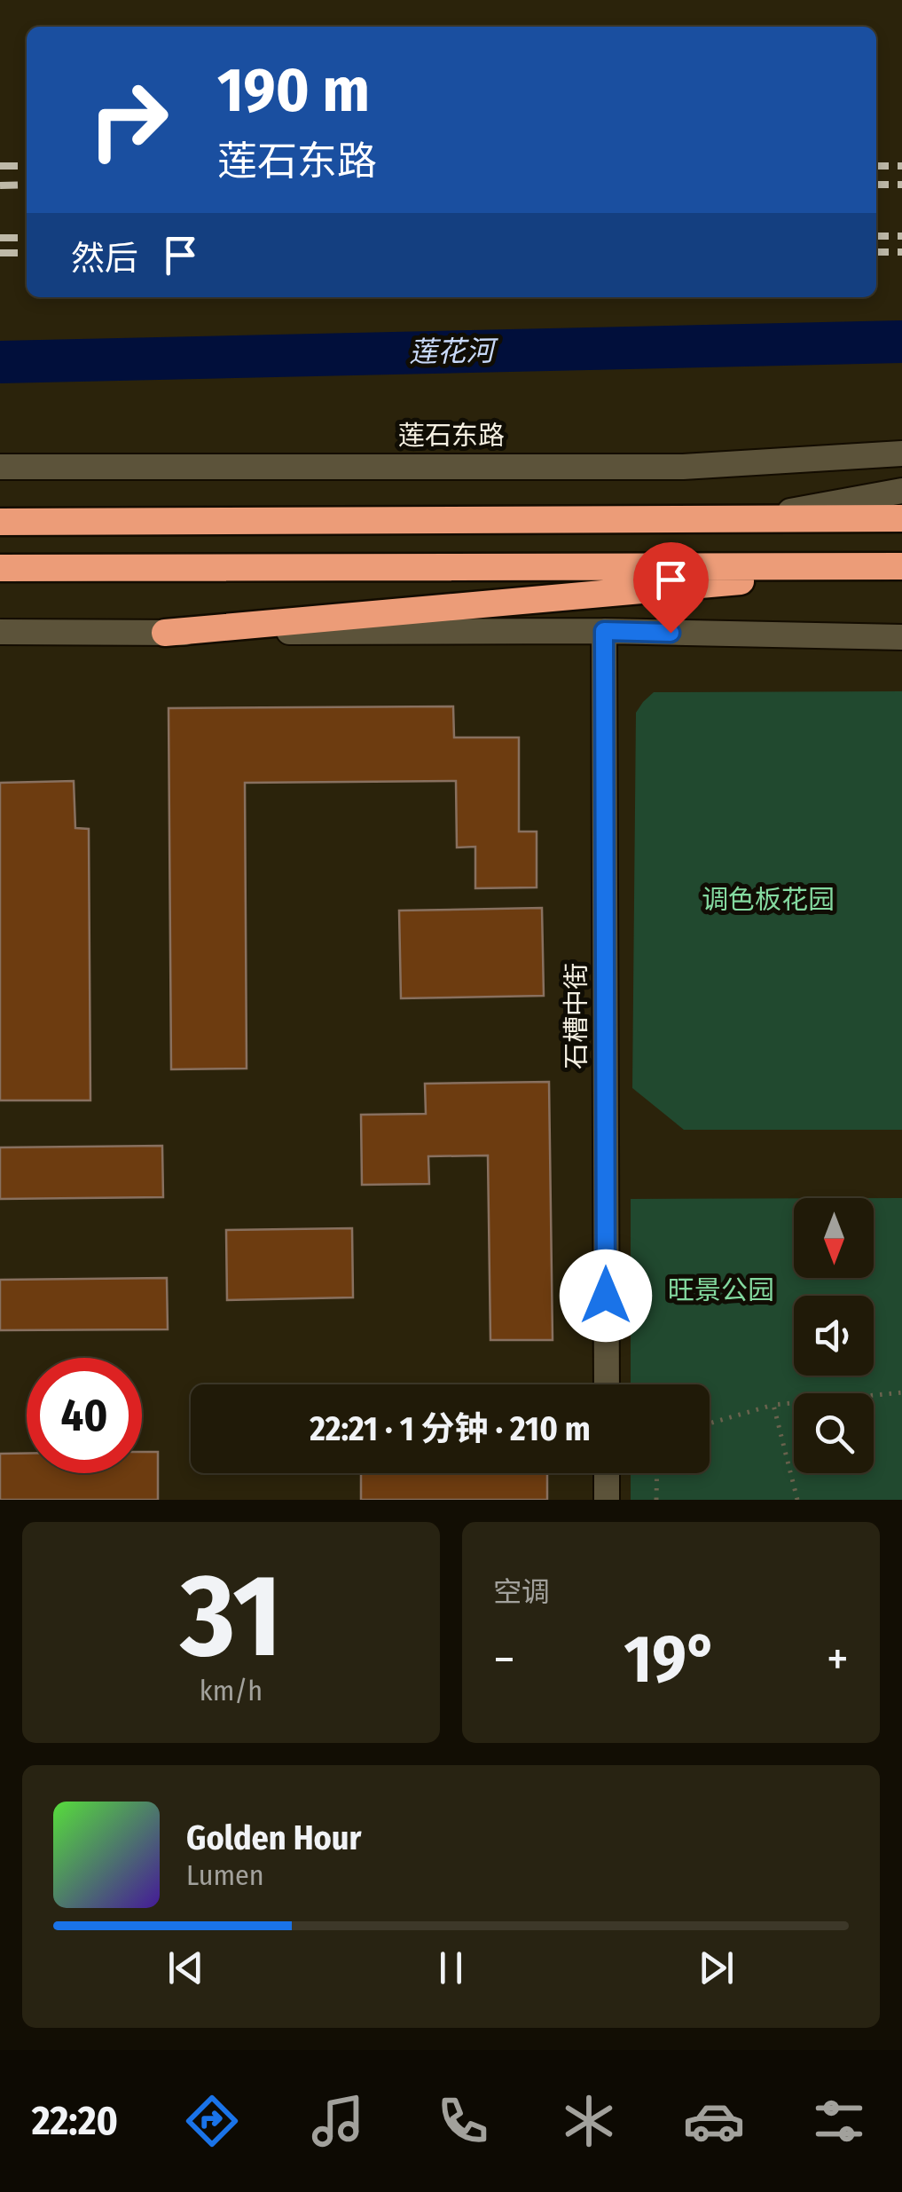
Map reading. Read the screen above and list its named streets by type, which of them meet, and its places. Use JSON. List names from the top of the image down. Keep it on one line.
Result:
{"streets":{"street":["莲石东路","石槽中街"]},"water":["莲花河"],"parks":["调色板花园","旺景公园"],"north":"bottom","page":{"turn":["190 m","莲石东路"],"then":"然后","limit":"40","trip":"22:21 · 1 分钟 · 210 m","tile":[["31","km/h"],"空调"],"heat":["−","19°","+"],"song":["Golden Hour","Lumen"],"tabs":"22:20"}}
